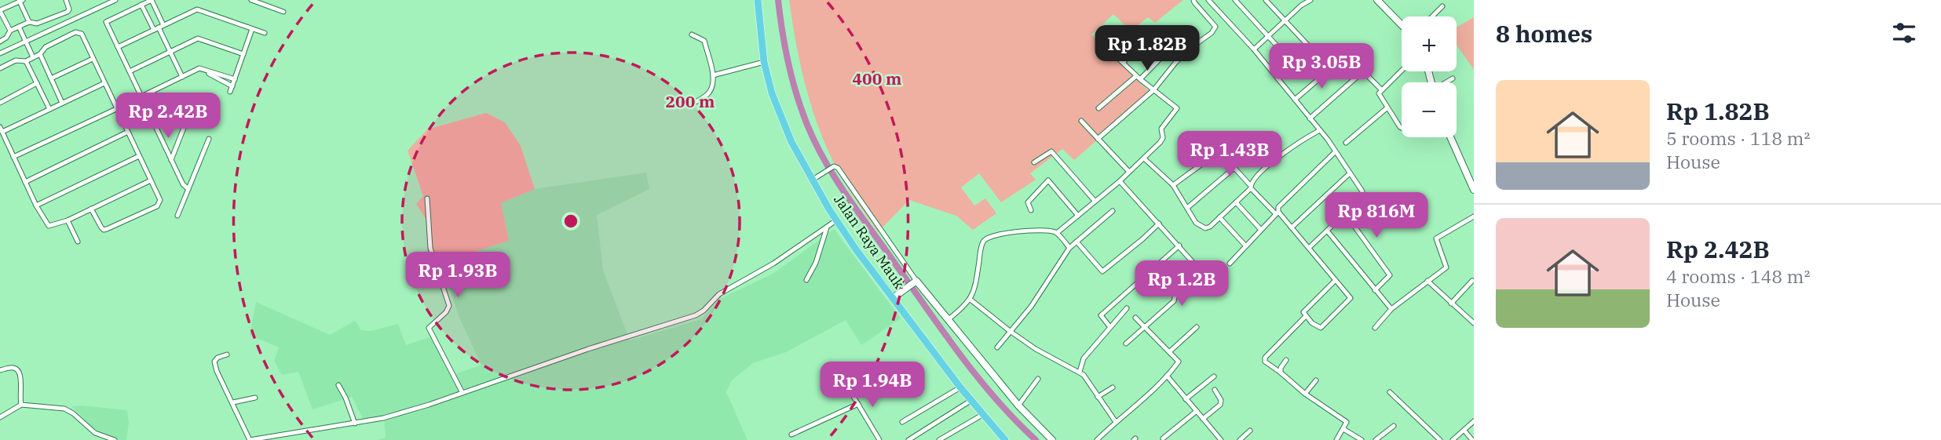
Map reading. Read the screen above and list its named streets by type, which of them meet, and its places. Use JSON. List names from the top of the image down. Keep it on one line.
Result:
{"streets":{"main road":["Jalan Raya Mauk"]},"page":{"heading":"8 homes","map_buttons":["+","−"],"price":["Rp 1.82B","Rp 3.05B","Rp 2.42B","Rp 1.43B","Rp 816M","Rp 1.93B","Rp 1.2B","Rp 1.94B"],"list":[{"name":"Rp 1.82B","note":"5 rooms · 118 m² · House"},{"name":"Rp 2.42B","note":"4 rooms · 148 m² · House"}]},"rings":["400 m","200 m"]}
